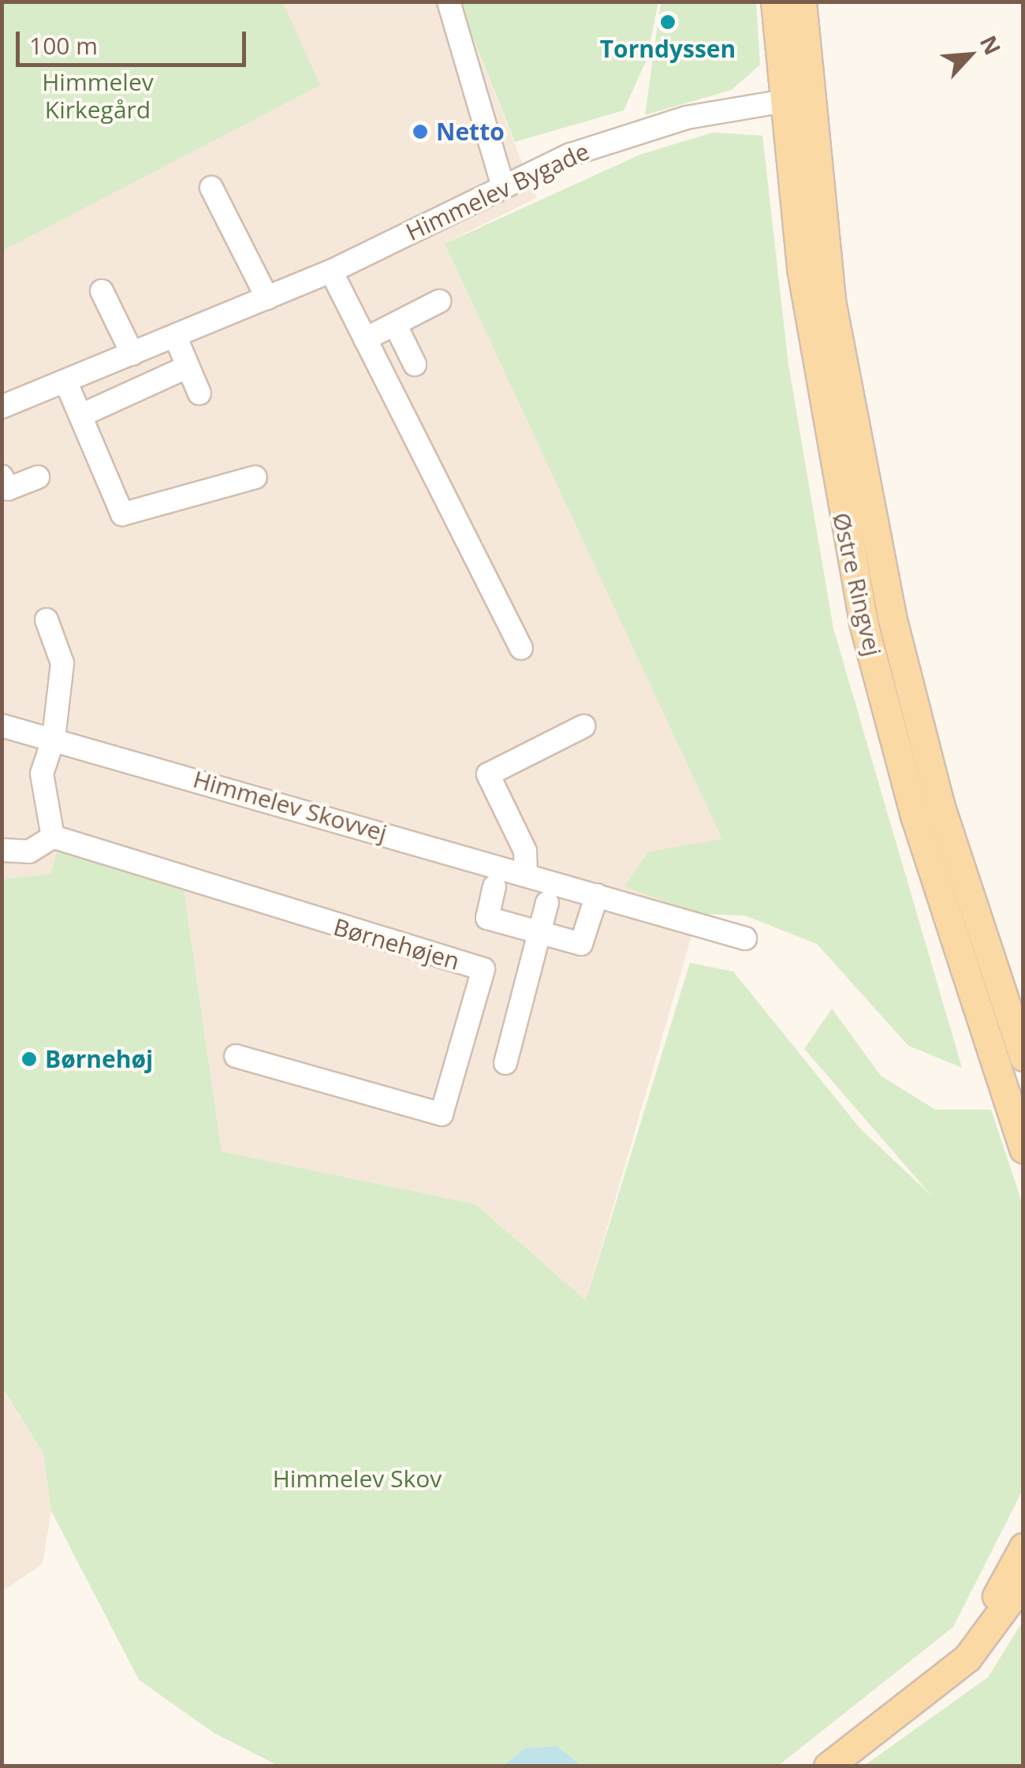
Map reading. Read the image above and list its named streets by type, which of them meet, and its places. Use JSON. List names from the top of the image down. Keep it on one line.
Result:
{"streets":{"main road":["Østre Ringvej"],"street":["Himmelev Bygade","Himmelev Skovvej","Børnehøjen"]},"crossings":[["Himmelev Bygade","Østre Ringvej"]],"parks":["Himmelev Kirkegård","Himmelev Skov"],"places":["Torndyssen","Netto","Børnehøj"],"scale_bar":"100 m","north":"top right"}
